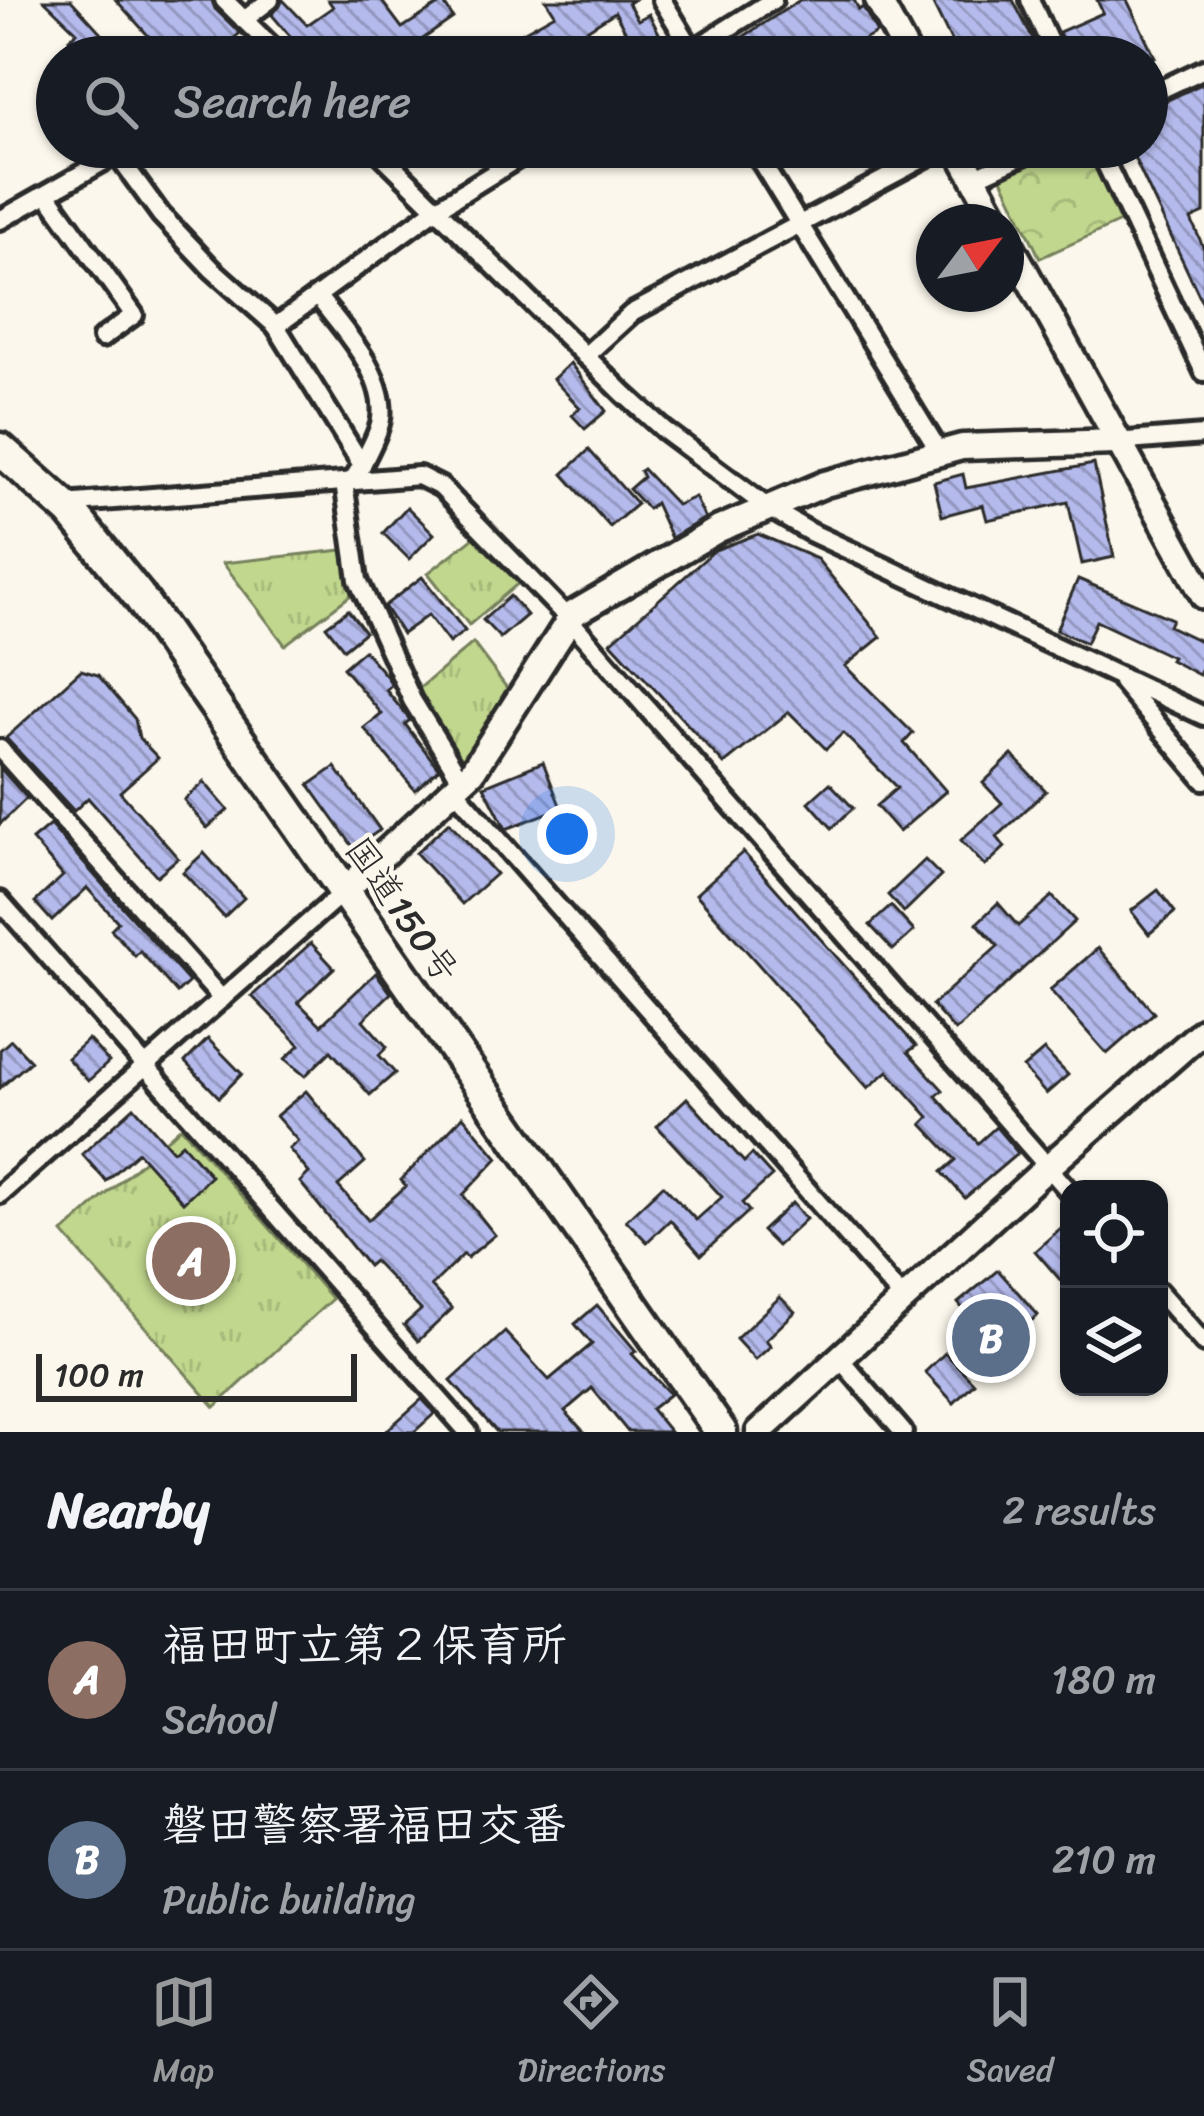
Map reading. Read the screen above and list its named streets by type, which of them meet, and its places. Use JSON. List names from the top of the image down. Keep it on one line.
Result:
{"streets":{"highway":["国道150号"]},"scale_bar":"100 m","north":"top right","page":{"search":"Search here","pins":["A","B"],"scale":"100 m","heading":["Nearby","2 results"],"list":[{"mark":"A","name":"福田町立第２保育所","note":"School","value":"180 m"},{"mark":"B","name":"磐田警察署福田交番","note":"Public building","value":"210 m"}],"nav":["Map","Directions","Saved"]}}
